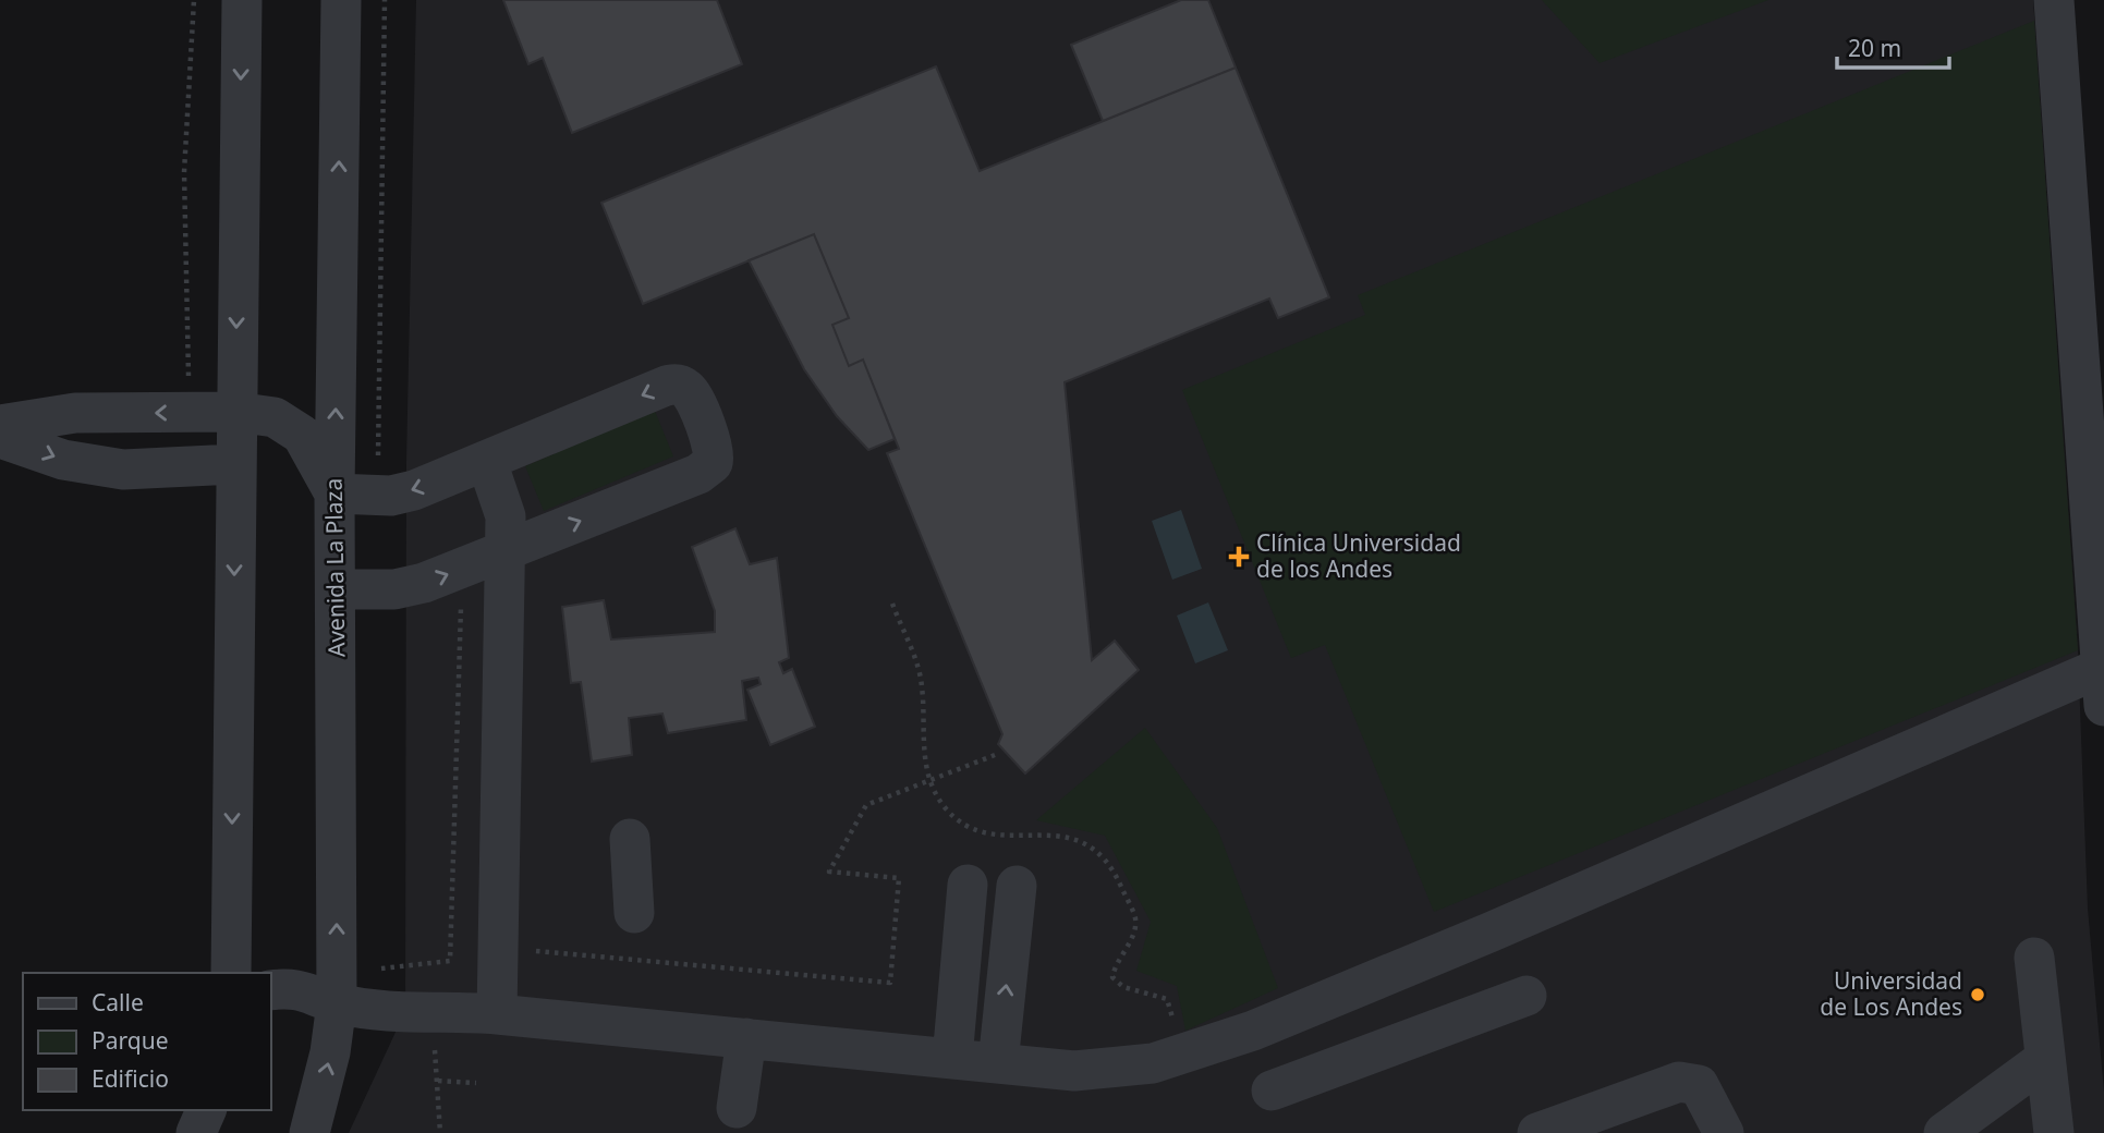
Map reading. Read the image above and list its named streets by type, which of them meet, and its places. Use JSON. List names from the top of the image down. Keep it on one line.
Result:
{"streets":{"street":["Avenida La Plaza"]},"places":{"health":["Clínica Universidad de los Andes"],"other":["Universidad de Los Andes"]},"legend":["Calle","Parque","Edificio"],"scale_bar":"20 m"}
